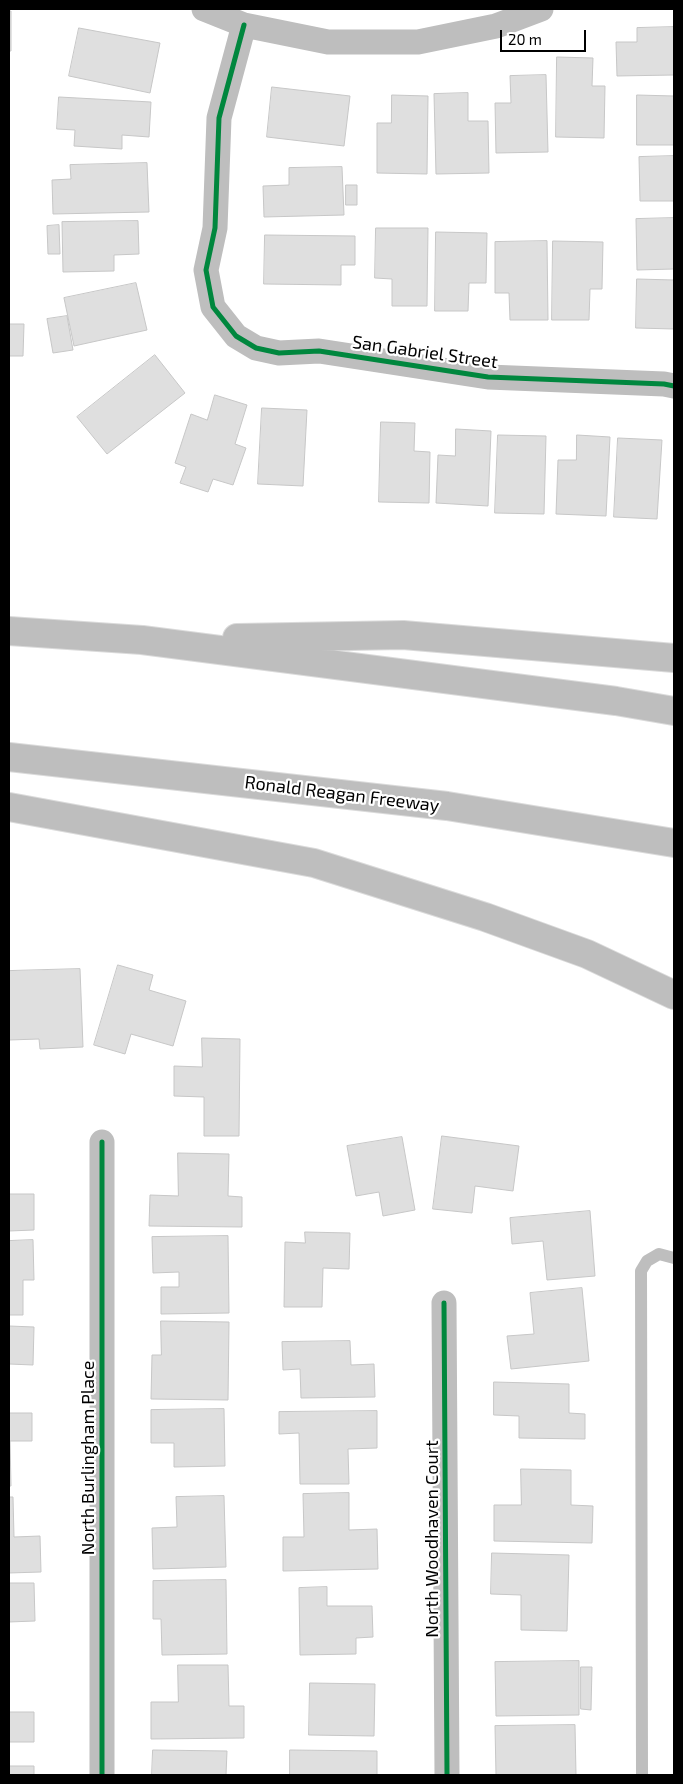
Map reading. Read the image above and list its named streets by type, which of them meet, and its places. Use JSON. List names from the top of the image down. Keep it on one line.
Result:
{"streets":{"highway":["Ronald Reagan Freeway"],"street":["San Gabriel Street","North Burlingham Place","North Woodhaven Court"]},"scale_bar":"20 m"}
